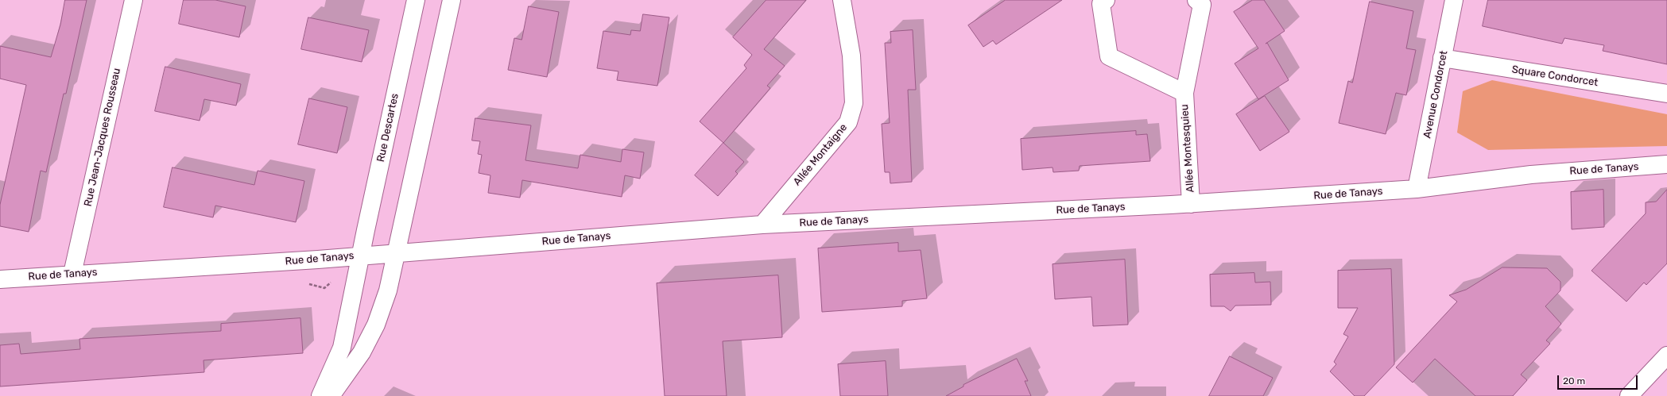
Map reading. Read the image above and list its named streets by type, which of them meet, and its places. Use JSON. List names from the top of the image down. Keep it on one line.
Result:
{"streets":{"street":["Square Condorcet","Avenue Condorcet","Rue Descartes","Rue Jean-Jacques Rousseau","Allée Montesquieu","Allée Montaigne","Rue de Tanays"]},"crossings":[["Square Condorcet","Avenue Condorcet"],["Avenue Condorcet","Rue de Tanays"],["Rue Descartes","Rue de Tanays"],["Rue Jean-Jacques Rousseau","Rue de Tanays"],["Allée Montesquieu","Rue de Tanays"],["Allée Montaigne","Rue de Tanays"]],"scale_bar":"20 m"}
